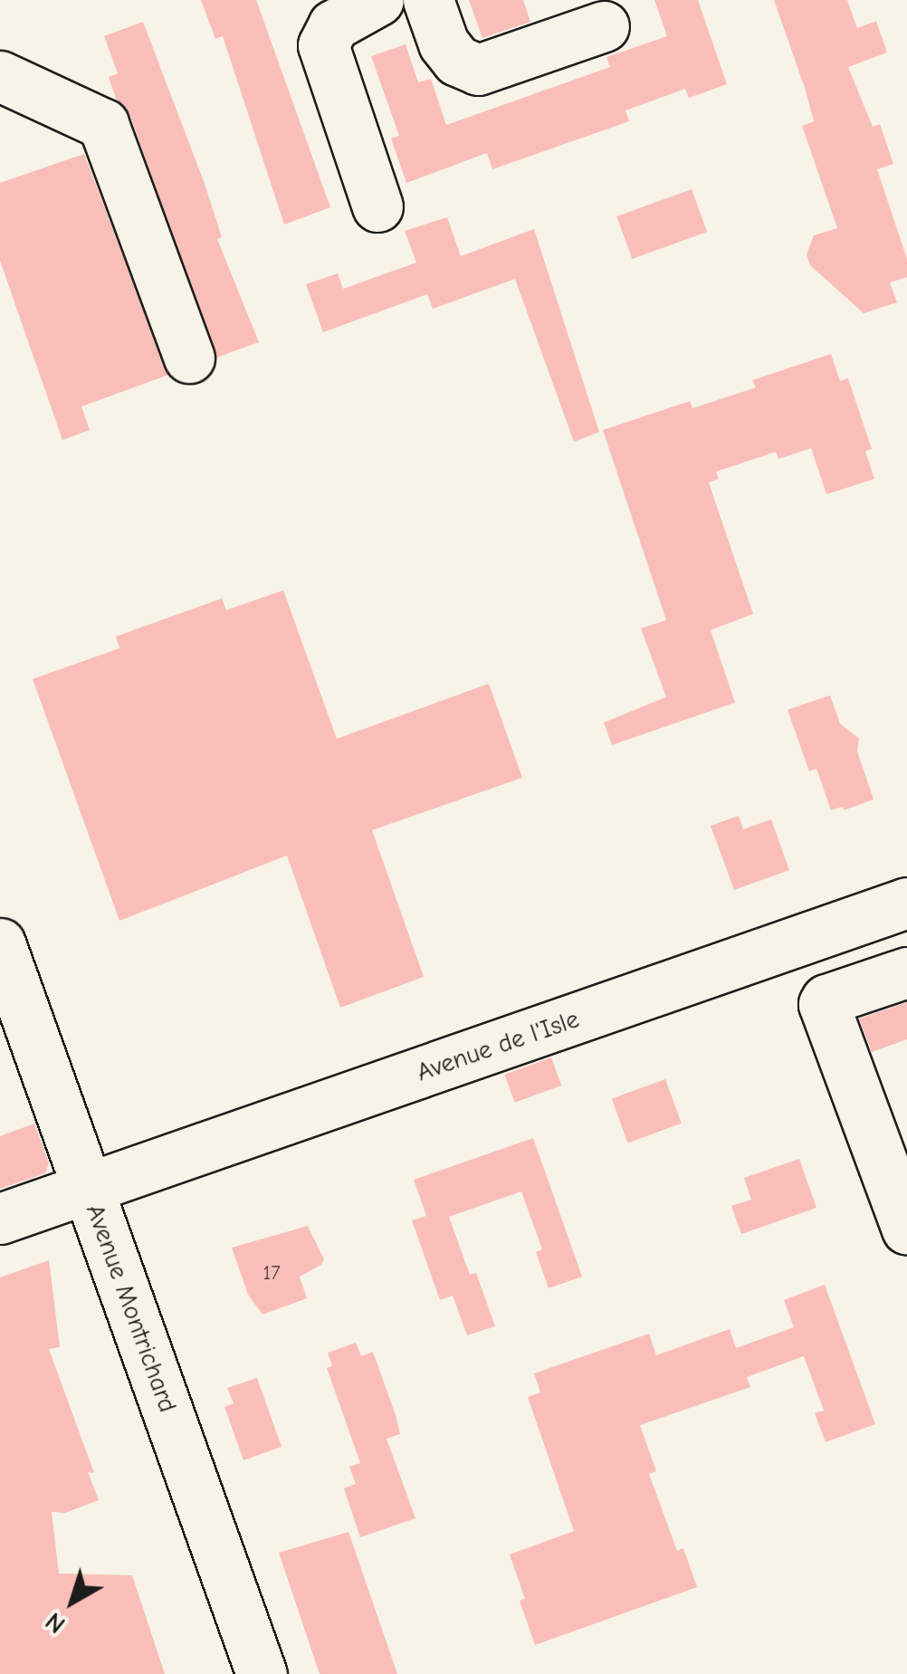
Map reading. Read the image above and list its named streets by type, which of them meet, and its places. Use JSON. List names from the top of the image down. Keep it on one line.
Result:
{"streets":{"street":["Avenue de l'Isle","Avenue Montrichard"]},"crossings":[["Avenue de l'Isle","Avenue Montrichard"]],"house_numbers":["17"],"north":"bottom left"}
